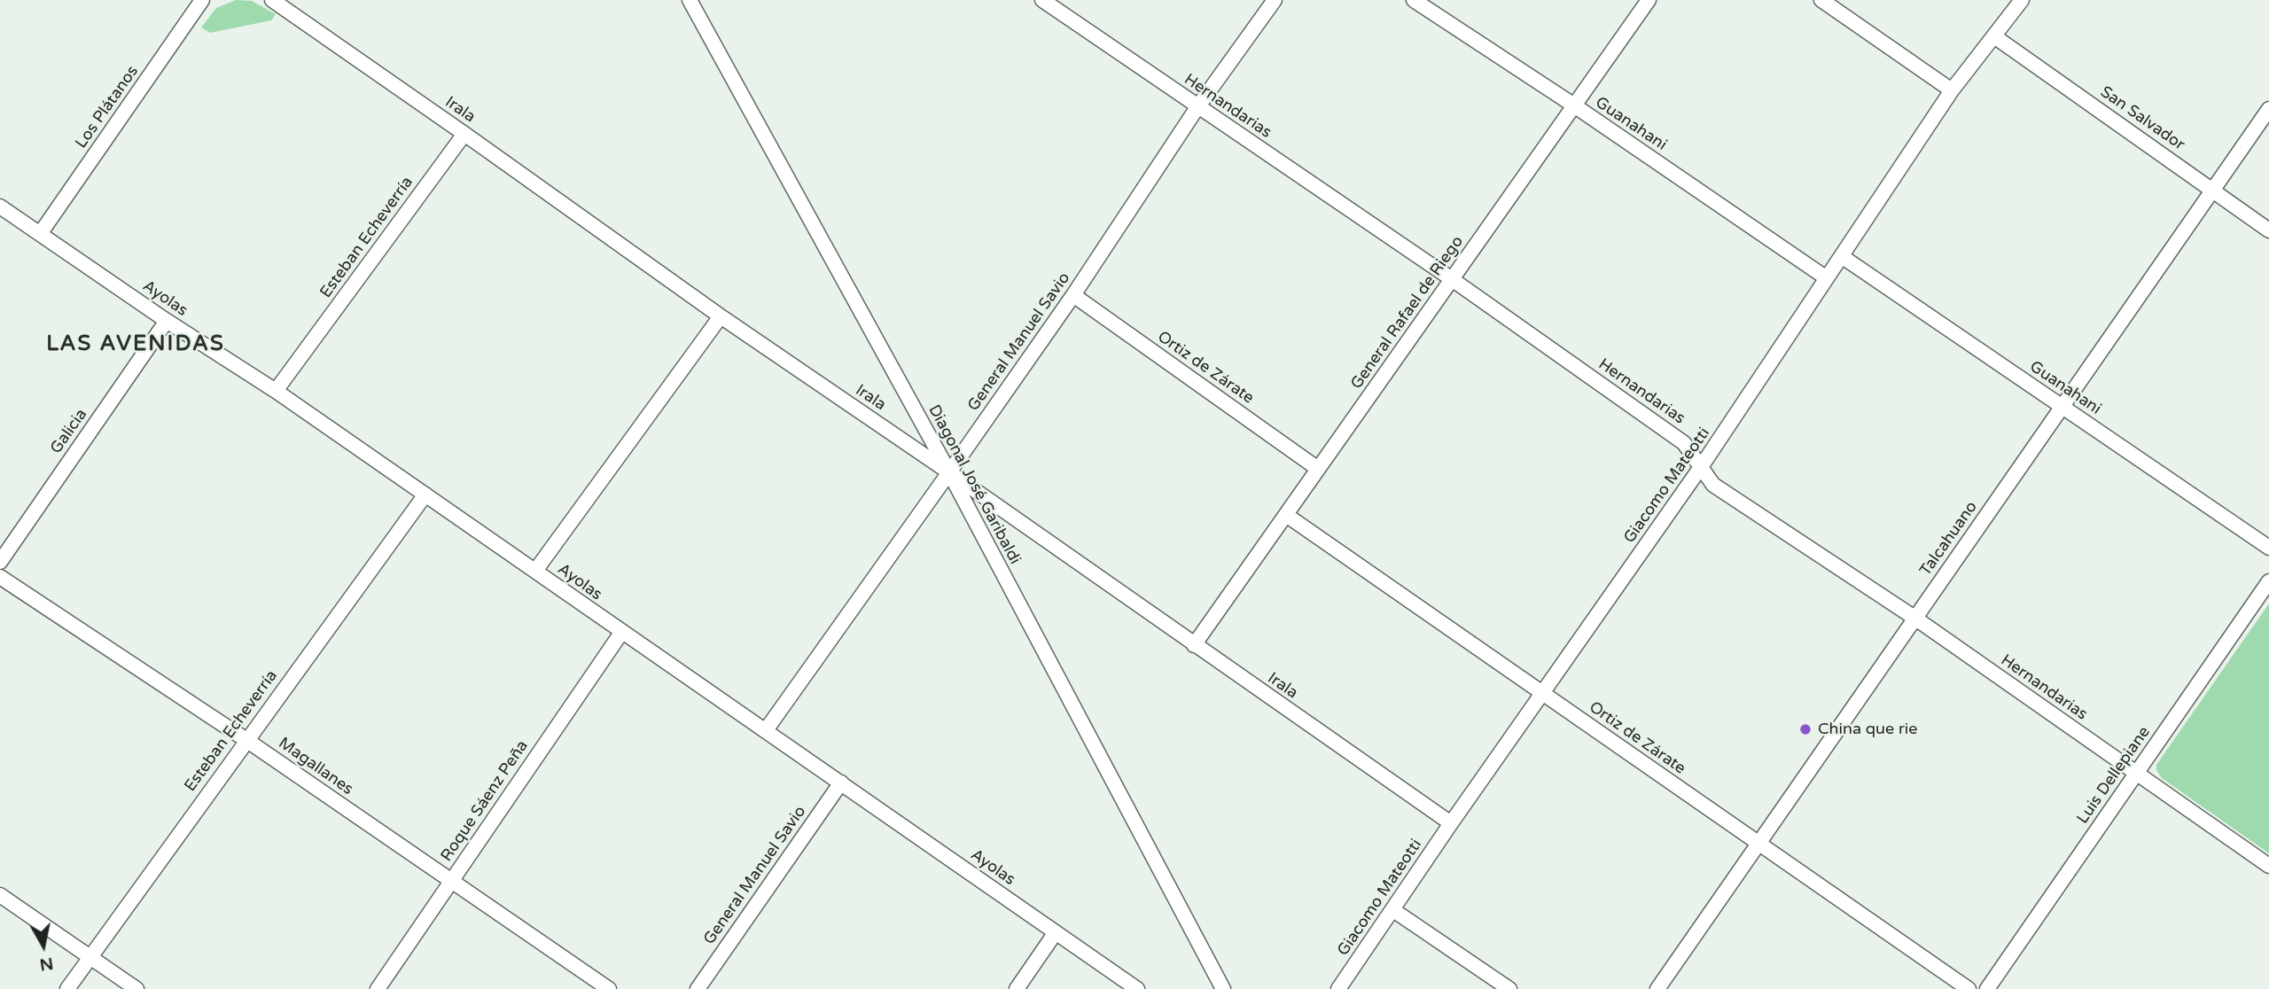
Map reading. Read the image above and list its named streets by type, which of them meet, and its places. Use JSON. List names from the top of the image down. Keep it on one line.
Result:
{"streets":{"street":["Hernandarias","Los Plátanos","Irala","San Salvador","Guanahani","Esteban Echeverría","Ayolas","General Rafael de Riego","General Manuel Savio","Ortiz de Zárate","Galicia","Diagonal José Garibaldi","Giacomo Mateotti","Talcahuano","Magallanes","Luis Dellepiane","Roque Sáenz Peña"]},"crossings":[["Hernandarias","General Rafael de Riego"],["Hernandarias","General Manuel Savio"],["Hernandarias","Giacomo Mateotti"],["Hernandarias","Talcahuano"],["Hernandarias","Luis Dellepiane"],["Los Plátanos","Ayolas"],["Irala","Esteban Echeverría"],["Irala","General Rafael de Riego"],["Irala","General Manuel Savio"],["Irala","Diagonal José Garibaldi"],["Irala","Giacomo Mateotti"],["San Salvador","Giacomo Mateotti"],["San Salvador","Talcahuano"],["Guanahani","General Rafael de Riego"],["Guanahani","Giacomo Mateotti"],["Guanahani","Talcahuano"],["Esteban Echeverría","Ayolas"],["Esteban Echeverría","Magallanes"],["Ayolas","General Manuel Savio"],["Ayolas","Galicia"],["Ayolas","Roque Sáenz Peña"],["General Rafael de Riego","Ortiz de Zárate"],["General Manuel Savio","Ortiz de Zárate"],["General Manuel Savio","Diagonal José Garibaldi"],["Ortiz de Zárate","Giacomo Mateotti"],["Ortiz de Zárate","Talcahuano"],["Magallanes","Roque Sáenz Peña"]],"districts":["LAS AVENIDAS"],"places":["China que rie"],"north":"bottom"}
